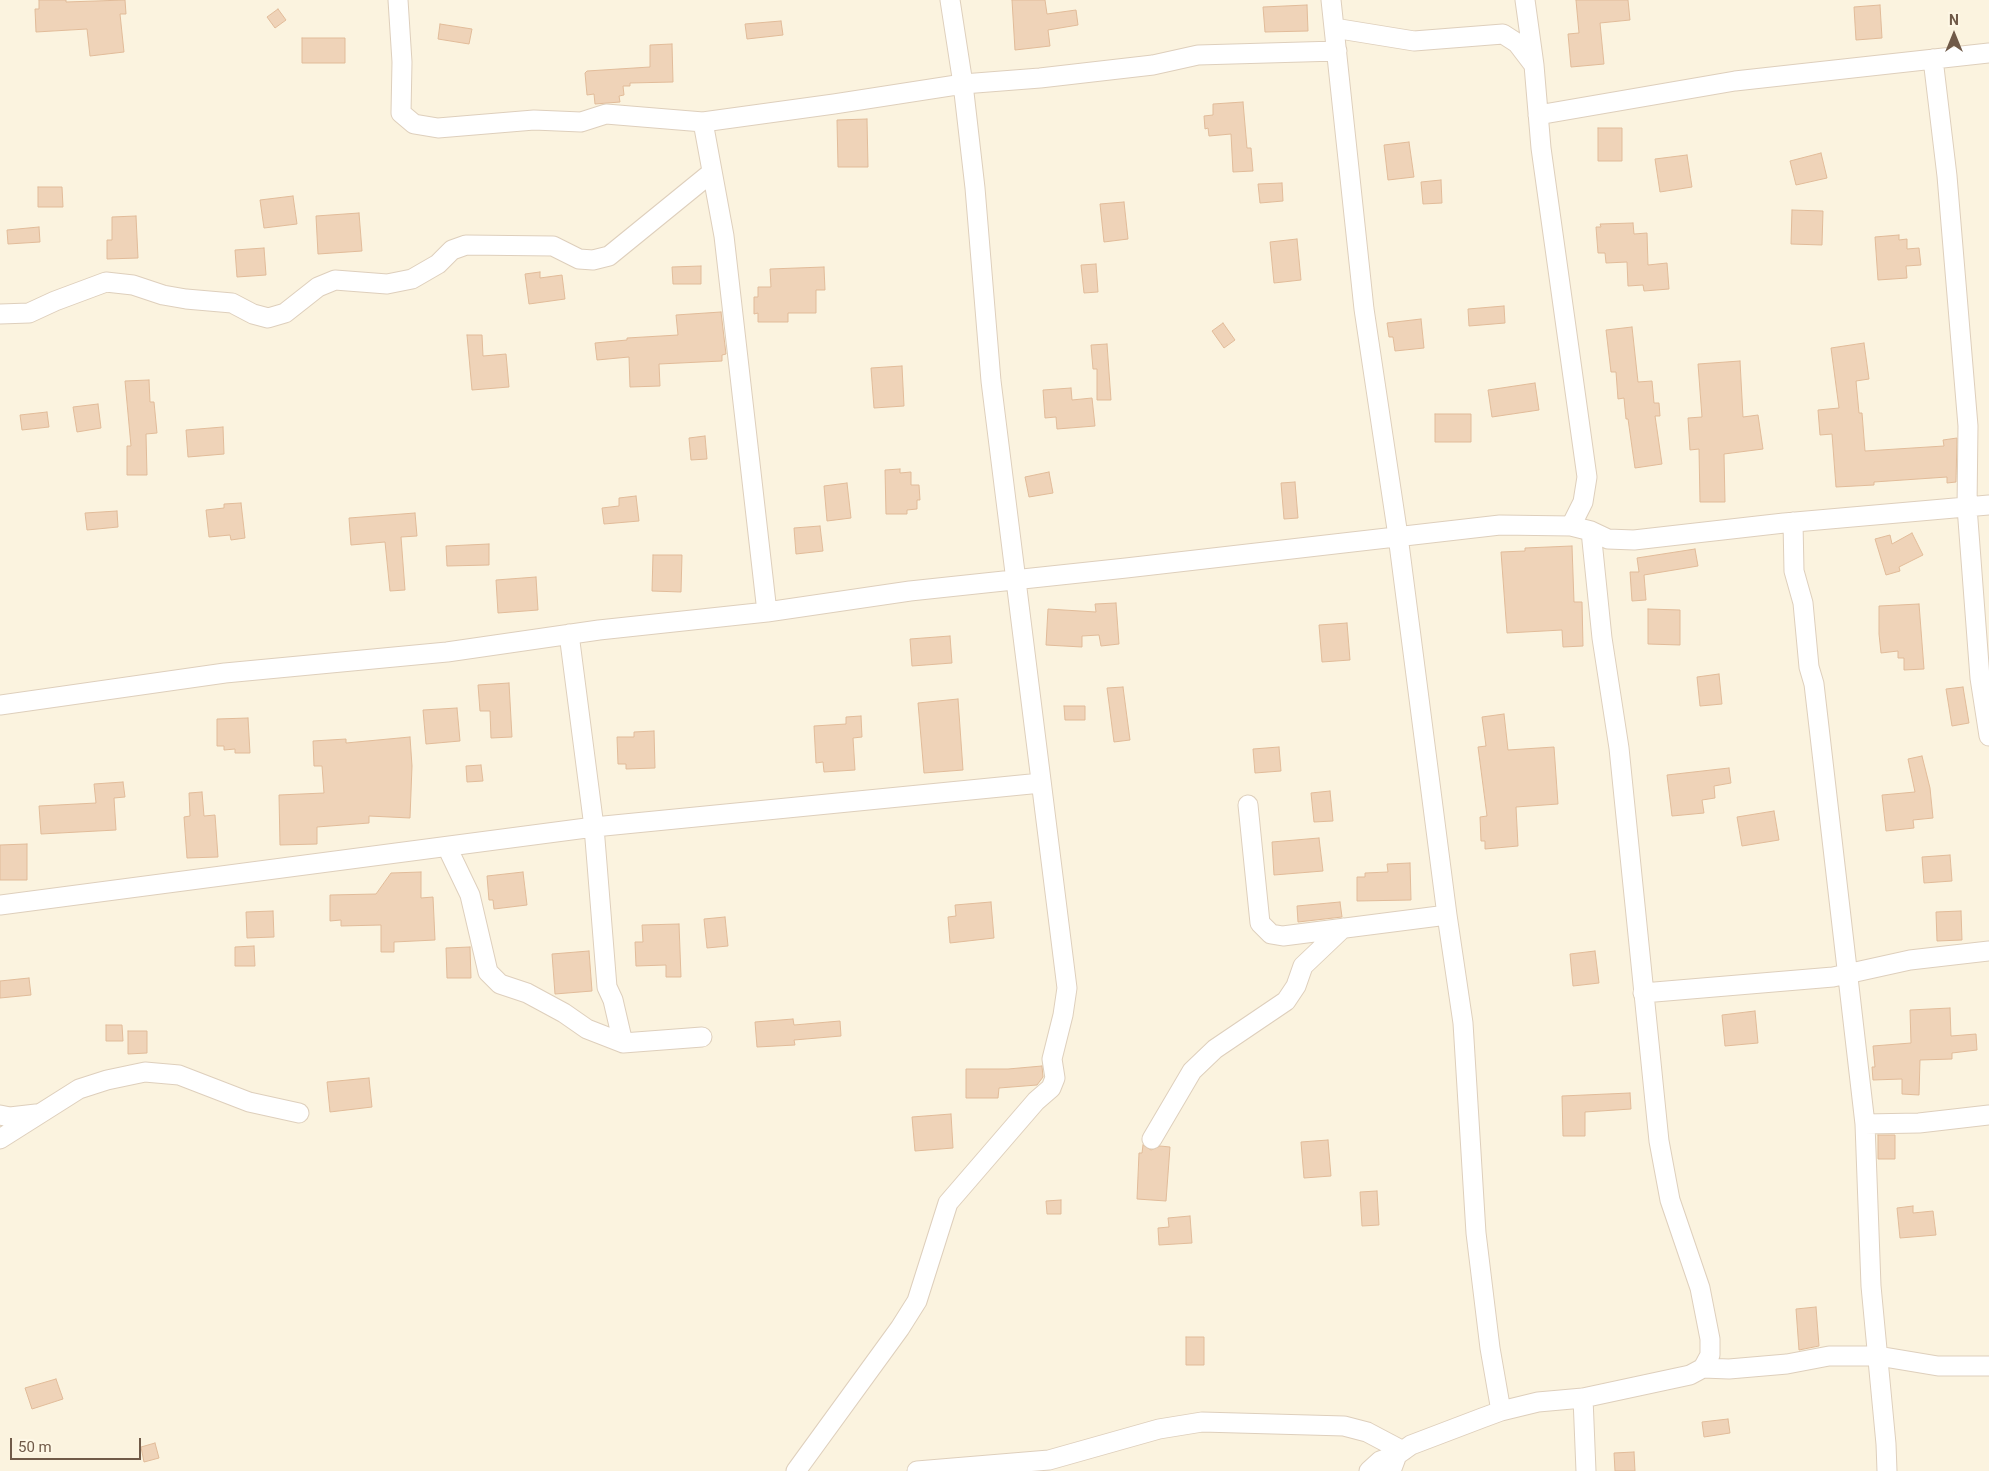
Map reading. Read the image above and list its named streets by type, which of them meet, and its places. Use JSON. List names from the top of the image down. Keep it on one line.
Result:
{"scale_bar":"50 m","north":"top"}
